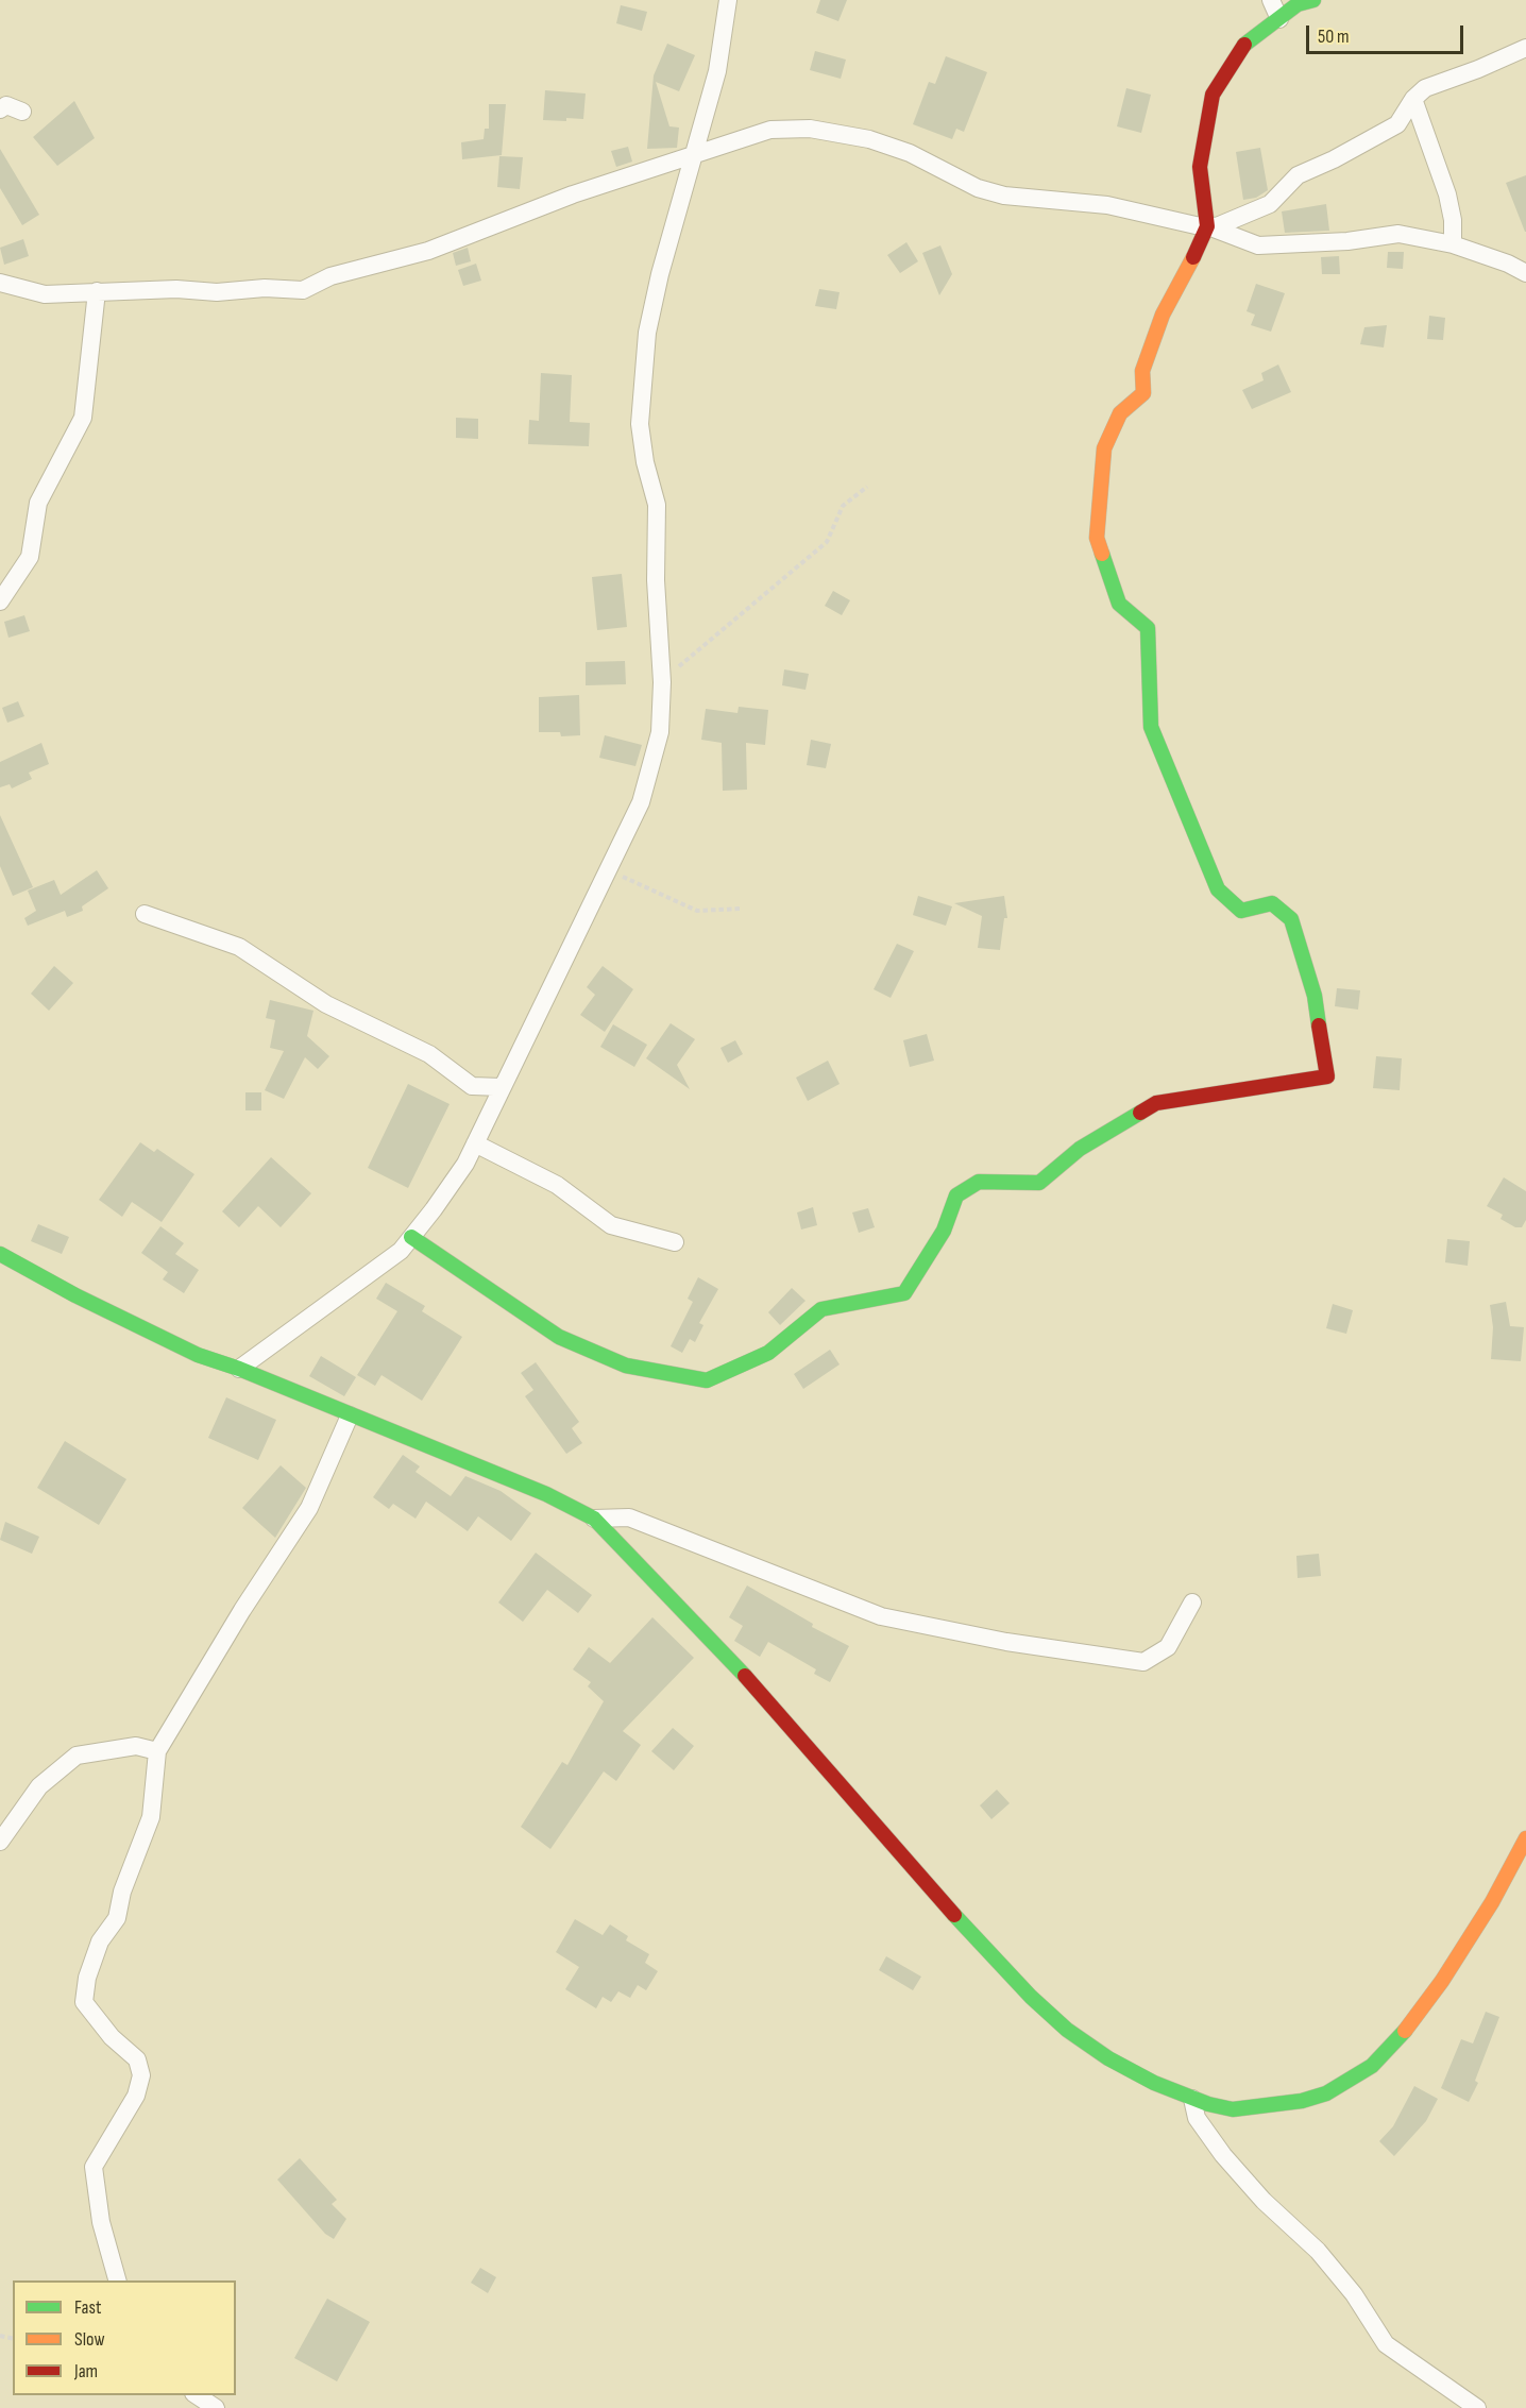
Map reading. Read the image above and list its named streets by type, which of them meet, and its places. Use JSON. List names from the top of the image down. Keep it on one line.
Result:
{"legend":["Fast","Slow","Jam"],"scale_bar":"50 m"}
